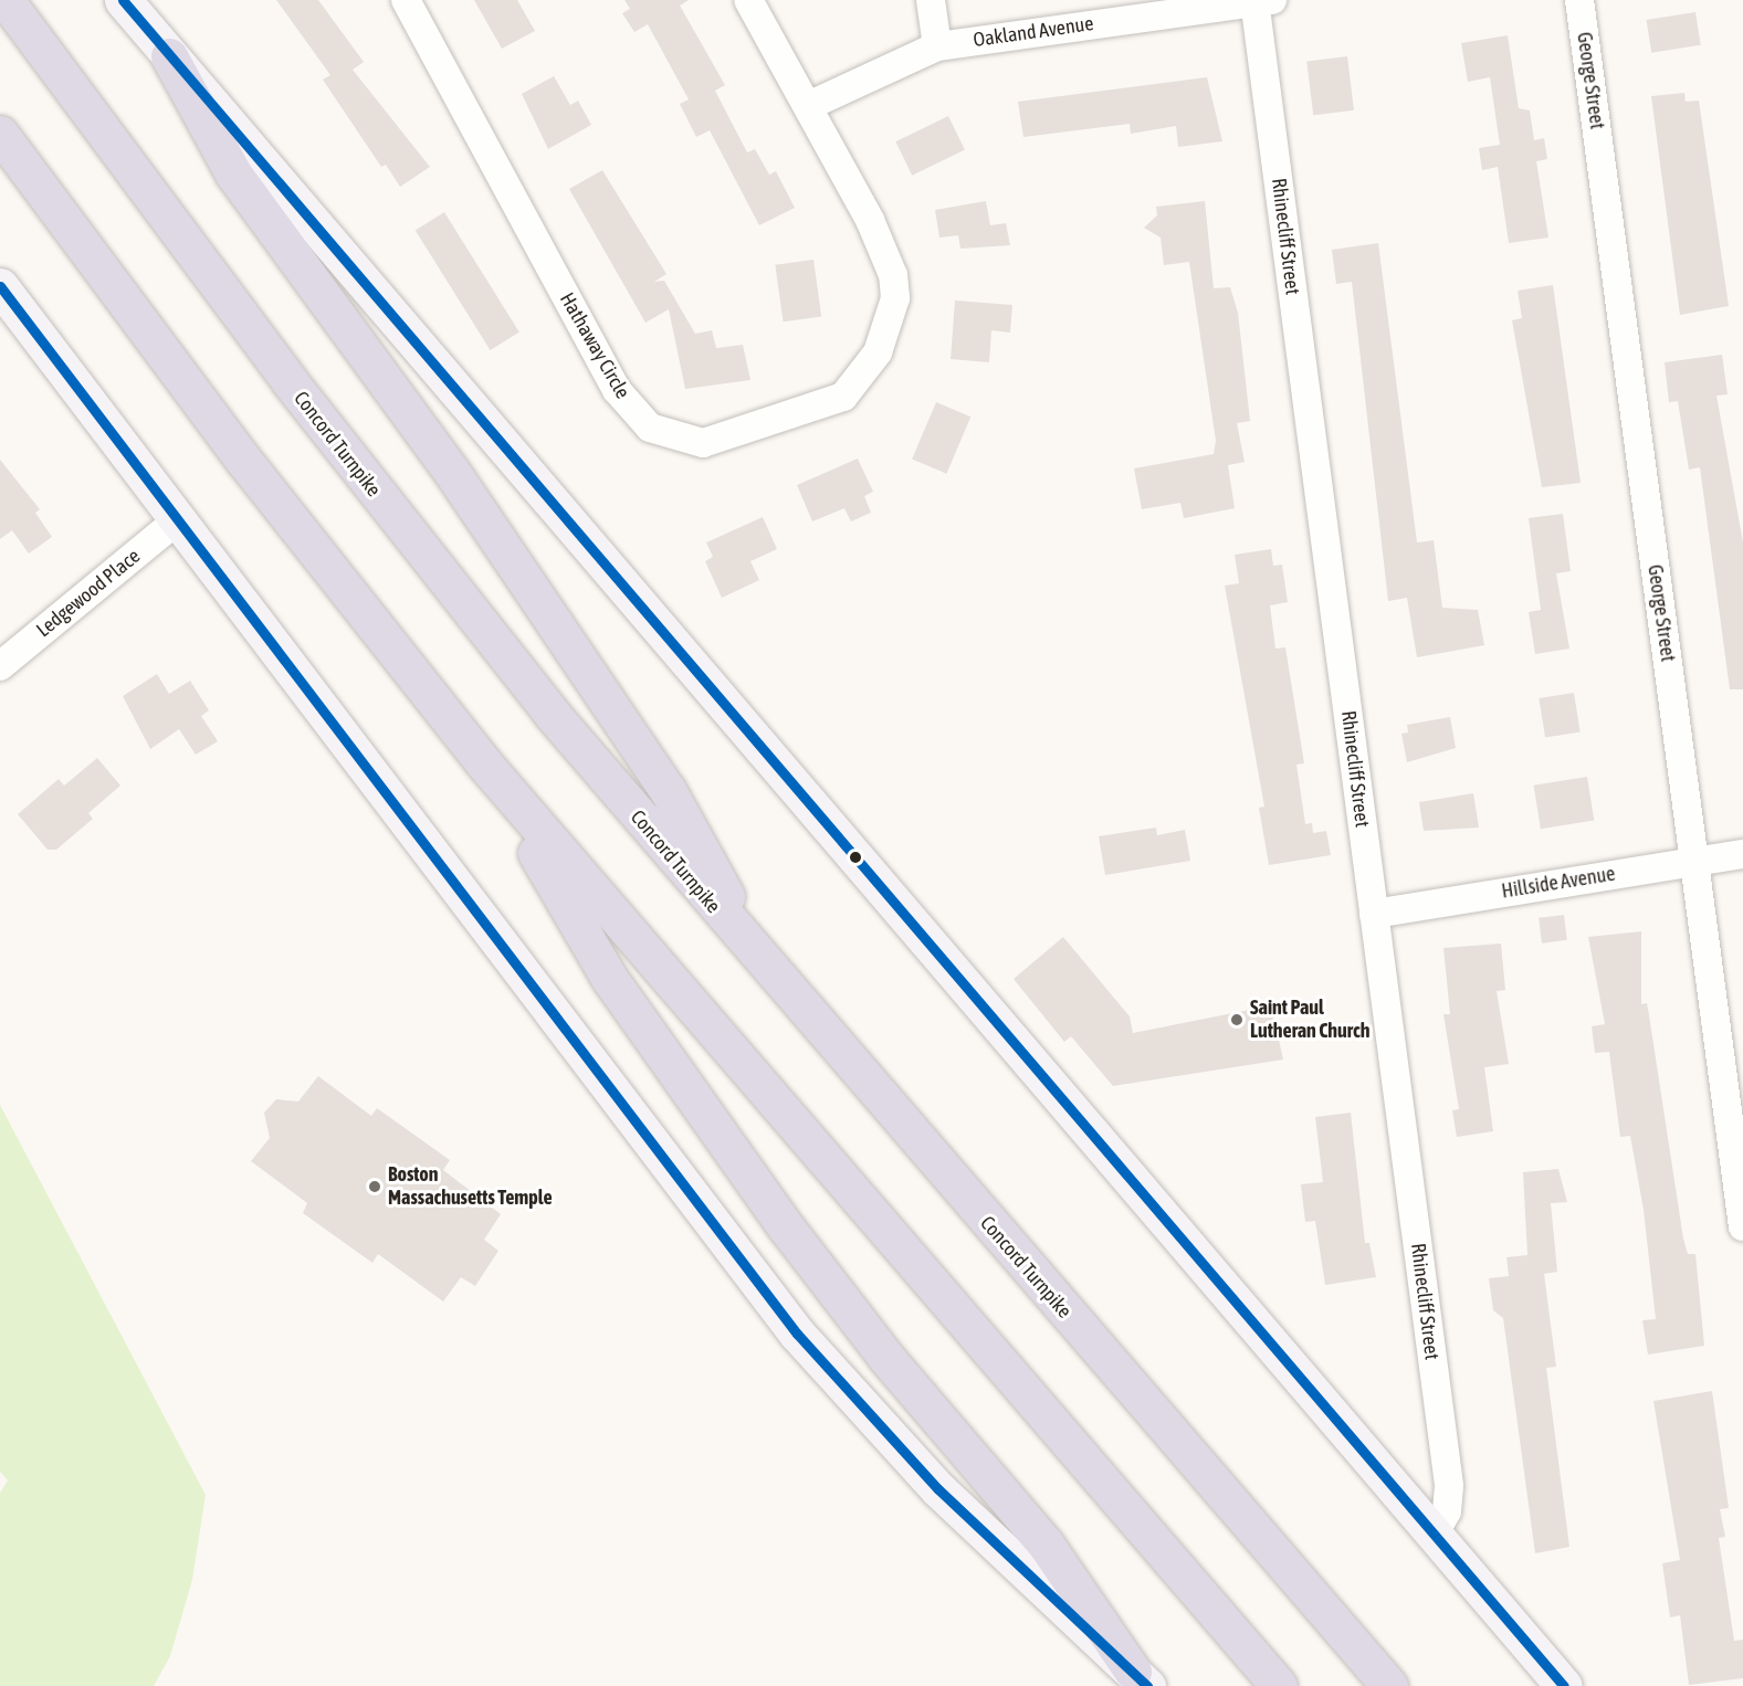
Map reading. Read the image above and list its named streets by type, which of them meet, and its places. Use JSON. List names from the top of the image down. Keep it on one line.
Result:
{"streets":{"highway":["Concord Turnpike"],"street":["Oakland Avenue","George Street","Rhinecliff Street","Hathaway Circle","Ledgewood Place","Hillside Avenue"]},"crossings":[["Oakland Avenue","Rhinecliff Street"],["Oakland Avenue","Hathaway Circle"],["George Street","Hillside Avenue"],["Rhinecliff Street","Hillside Avenue"]],"places":["Saint Paul Lutheran Church","Boston Massachusetts Temple"]}
